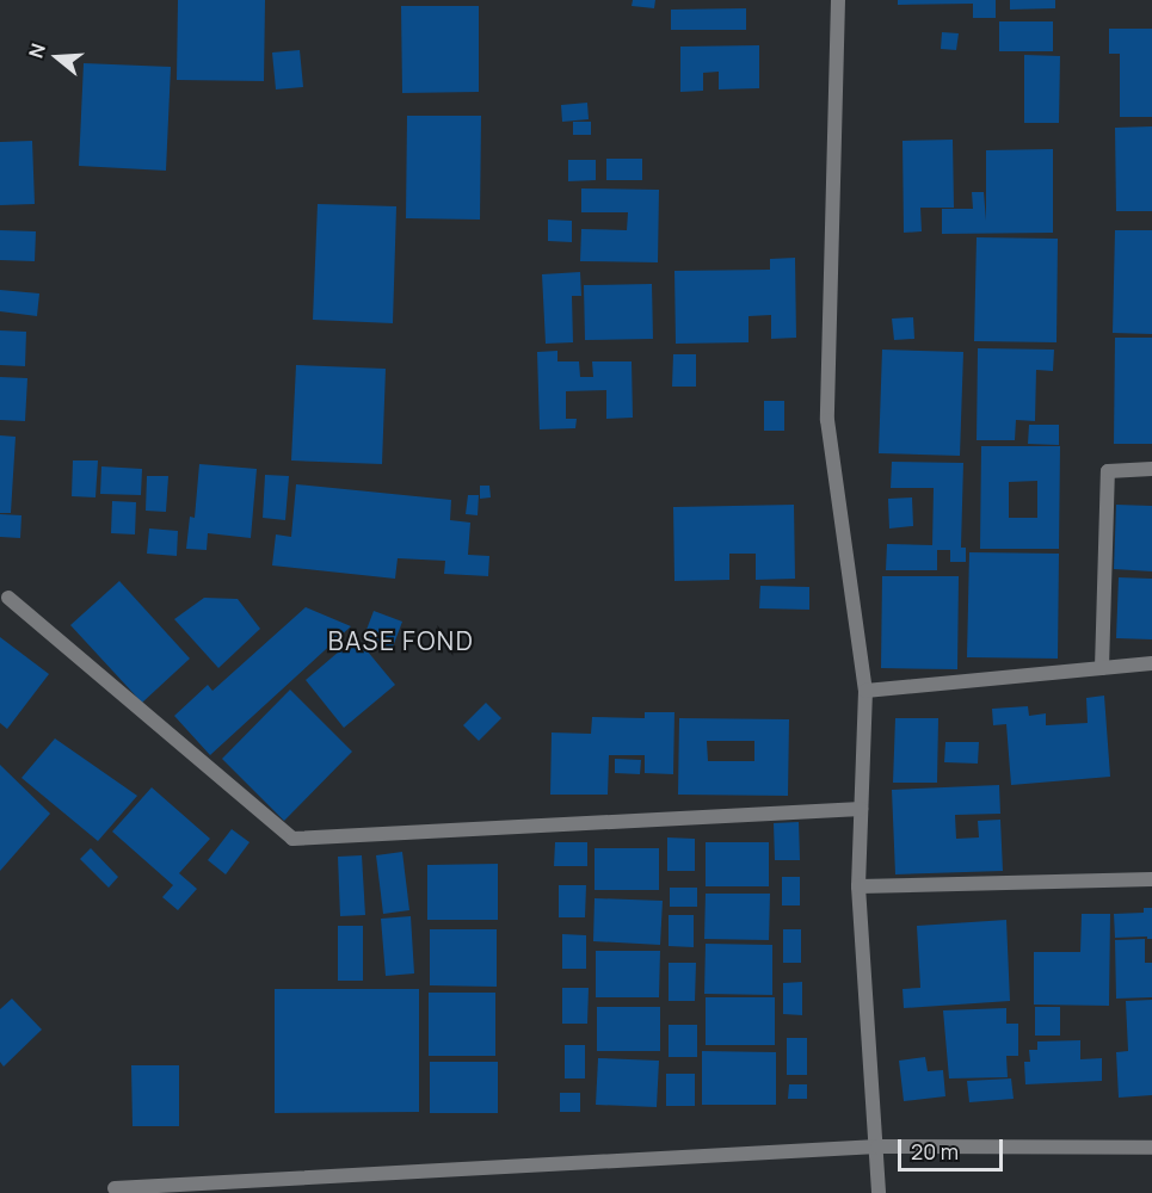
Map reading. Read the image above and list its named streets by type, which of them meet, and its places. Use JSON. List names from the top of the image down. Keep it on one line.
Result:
{"districts":["BASE FOND"],"scale_bar":"20 m","north":"left"}
